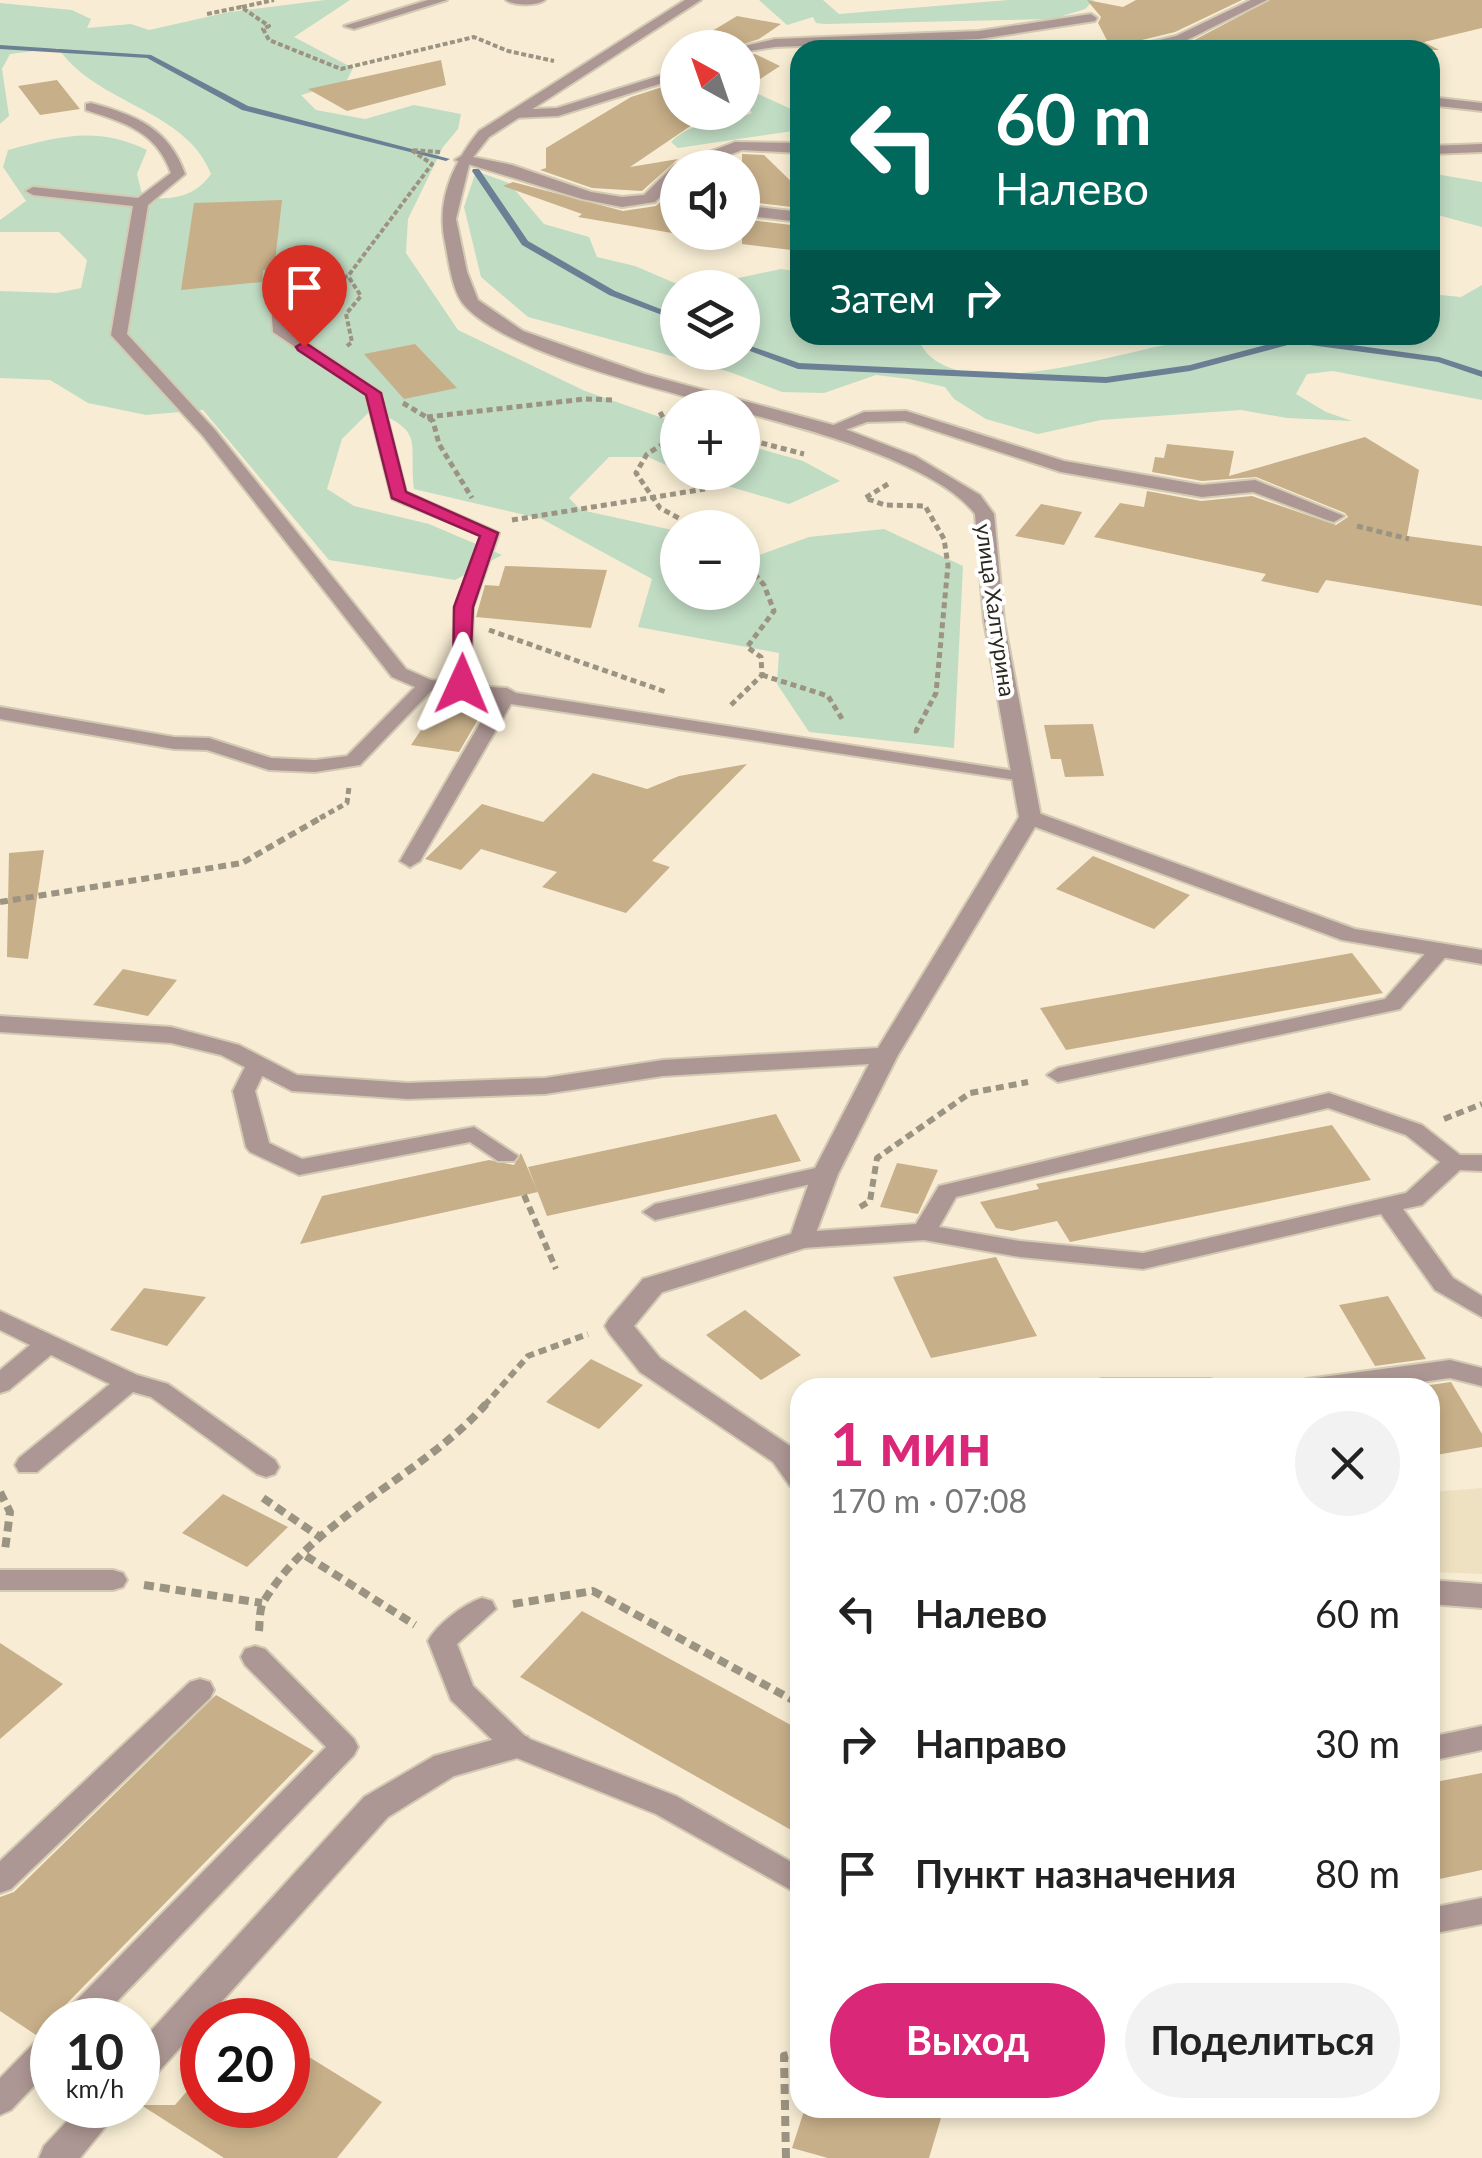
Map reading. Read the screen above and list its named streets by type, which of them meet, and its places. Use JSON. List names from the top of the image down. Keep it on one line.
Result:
{"streets":{"street":["улица Халтурина"]},"north":"top left","page":{"map_buttons":["+","−"],"turn":["60 m","Налево"],"then":"Затем","heading":["1 мин","170 m · 07:08"],"list":[{"name":"Налево","value":"60 m"},{"name":"Направо","value":"30 m"},{"name":"Пункт назначения","value":"80 m"}],"buttons":["Выход","Поделиться"],"speed":"10 km/h","limit":"20"}}
